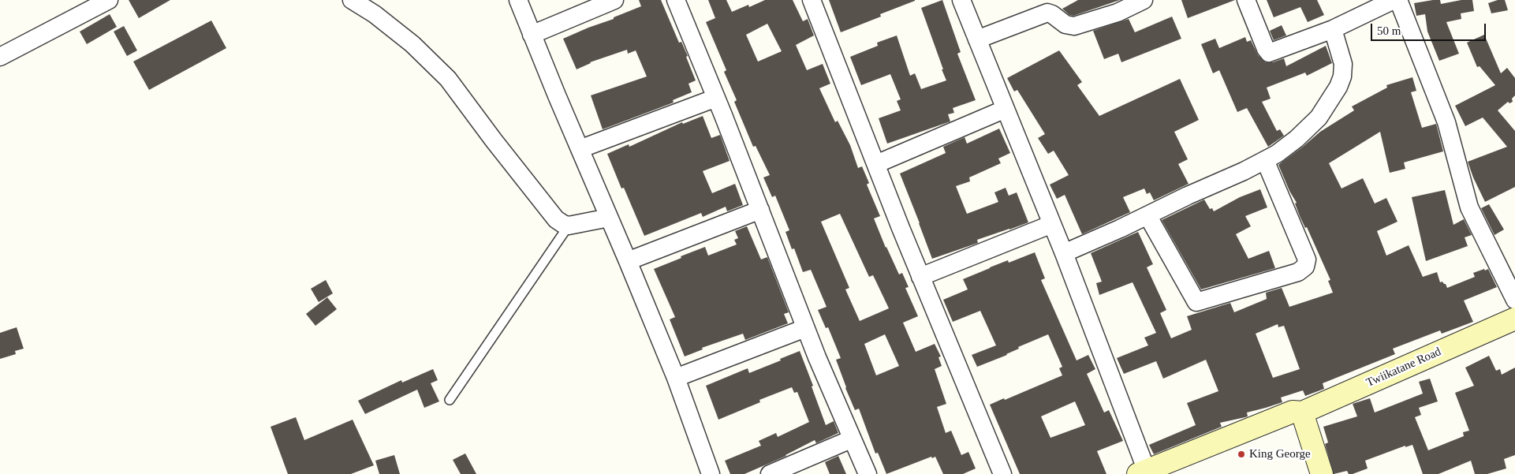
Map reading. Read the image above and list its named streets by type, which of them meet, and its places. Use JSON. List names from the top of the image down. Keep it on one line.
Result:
{"streets":{"street":["Twiikatane Road"]},"places":["King George"],"scale_bar":"50 m"}
